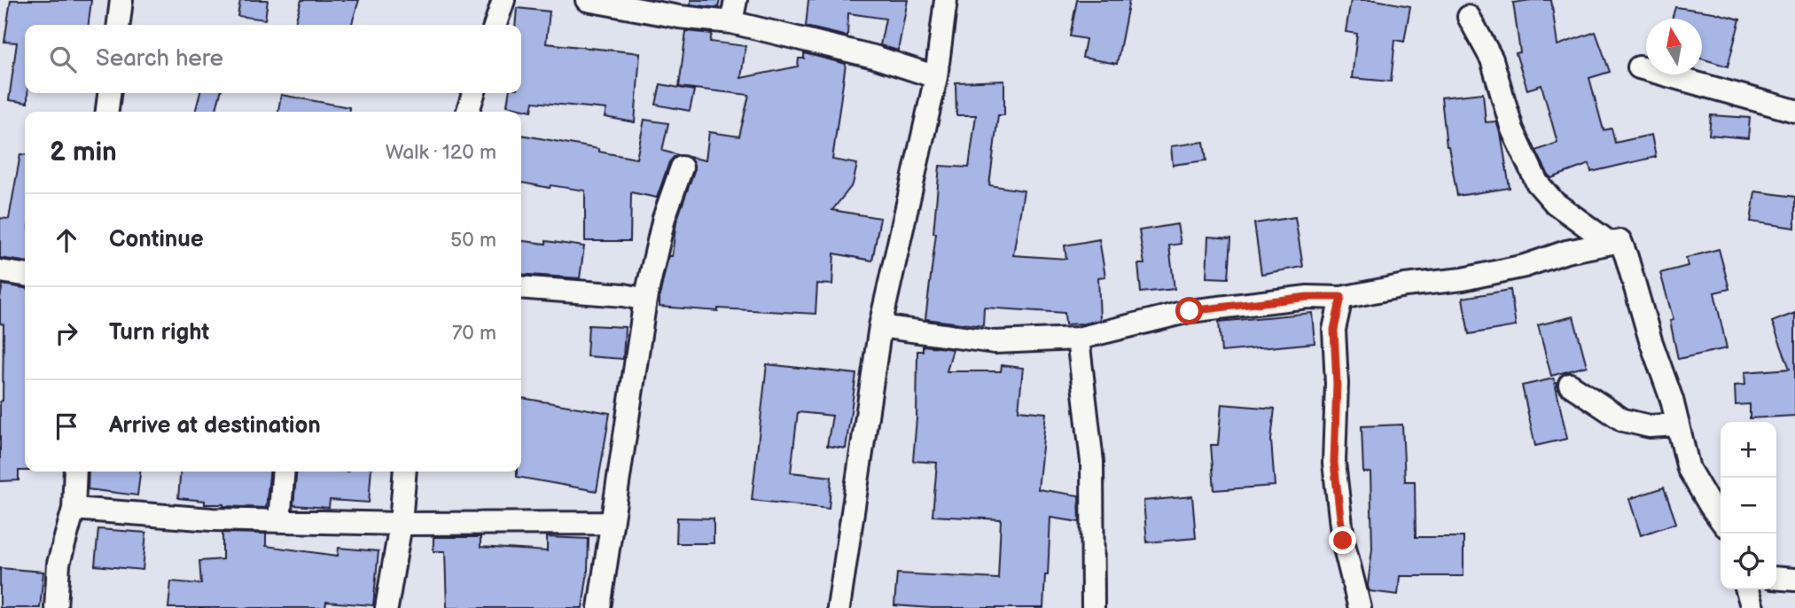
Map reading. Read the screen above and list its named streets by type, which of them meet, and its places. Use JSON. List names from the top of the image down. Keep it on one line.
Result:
{"north":"top","page":{"search":"Search here","heading":["2 min","Walk · 120 m"],"list":[["Continue","50 m"],["Turn right","70 m"],"Arrive at destination"],"map_buttons":["+","−"]}}
